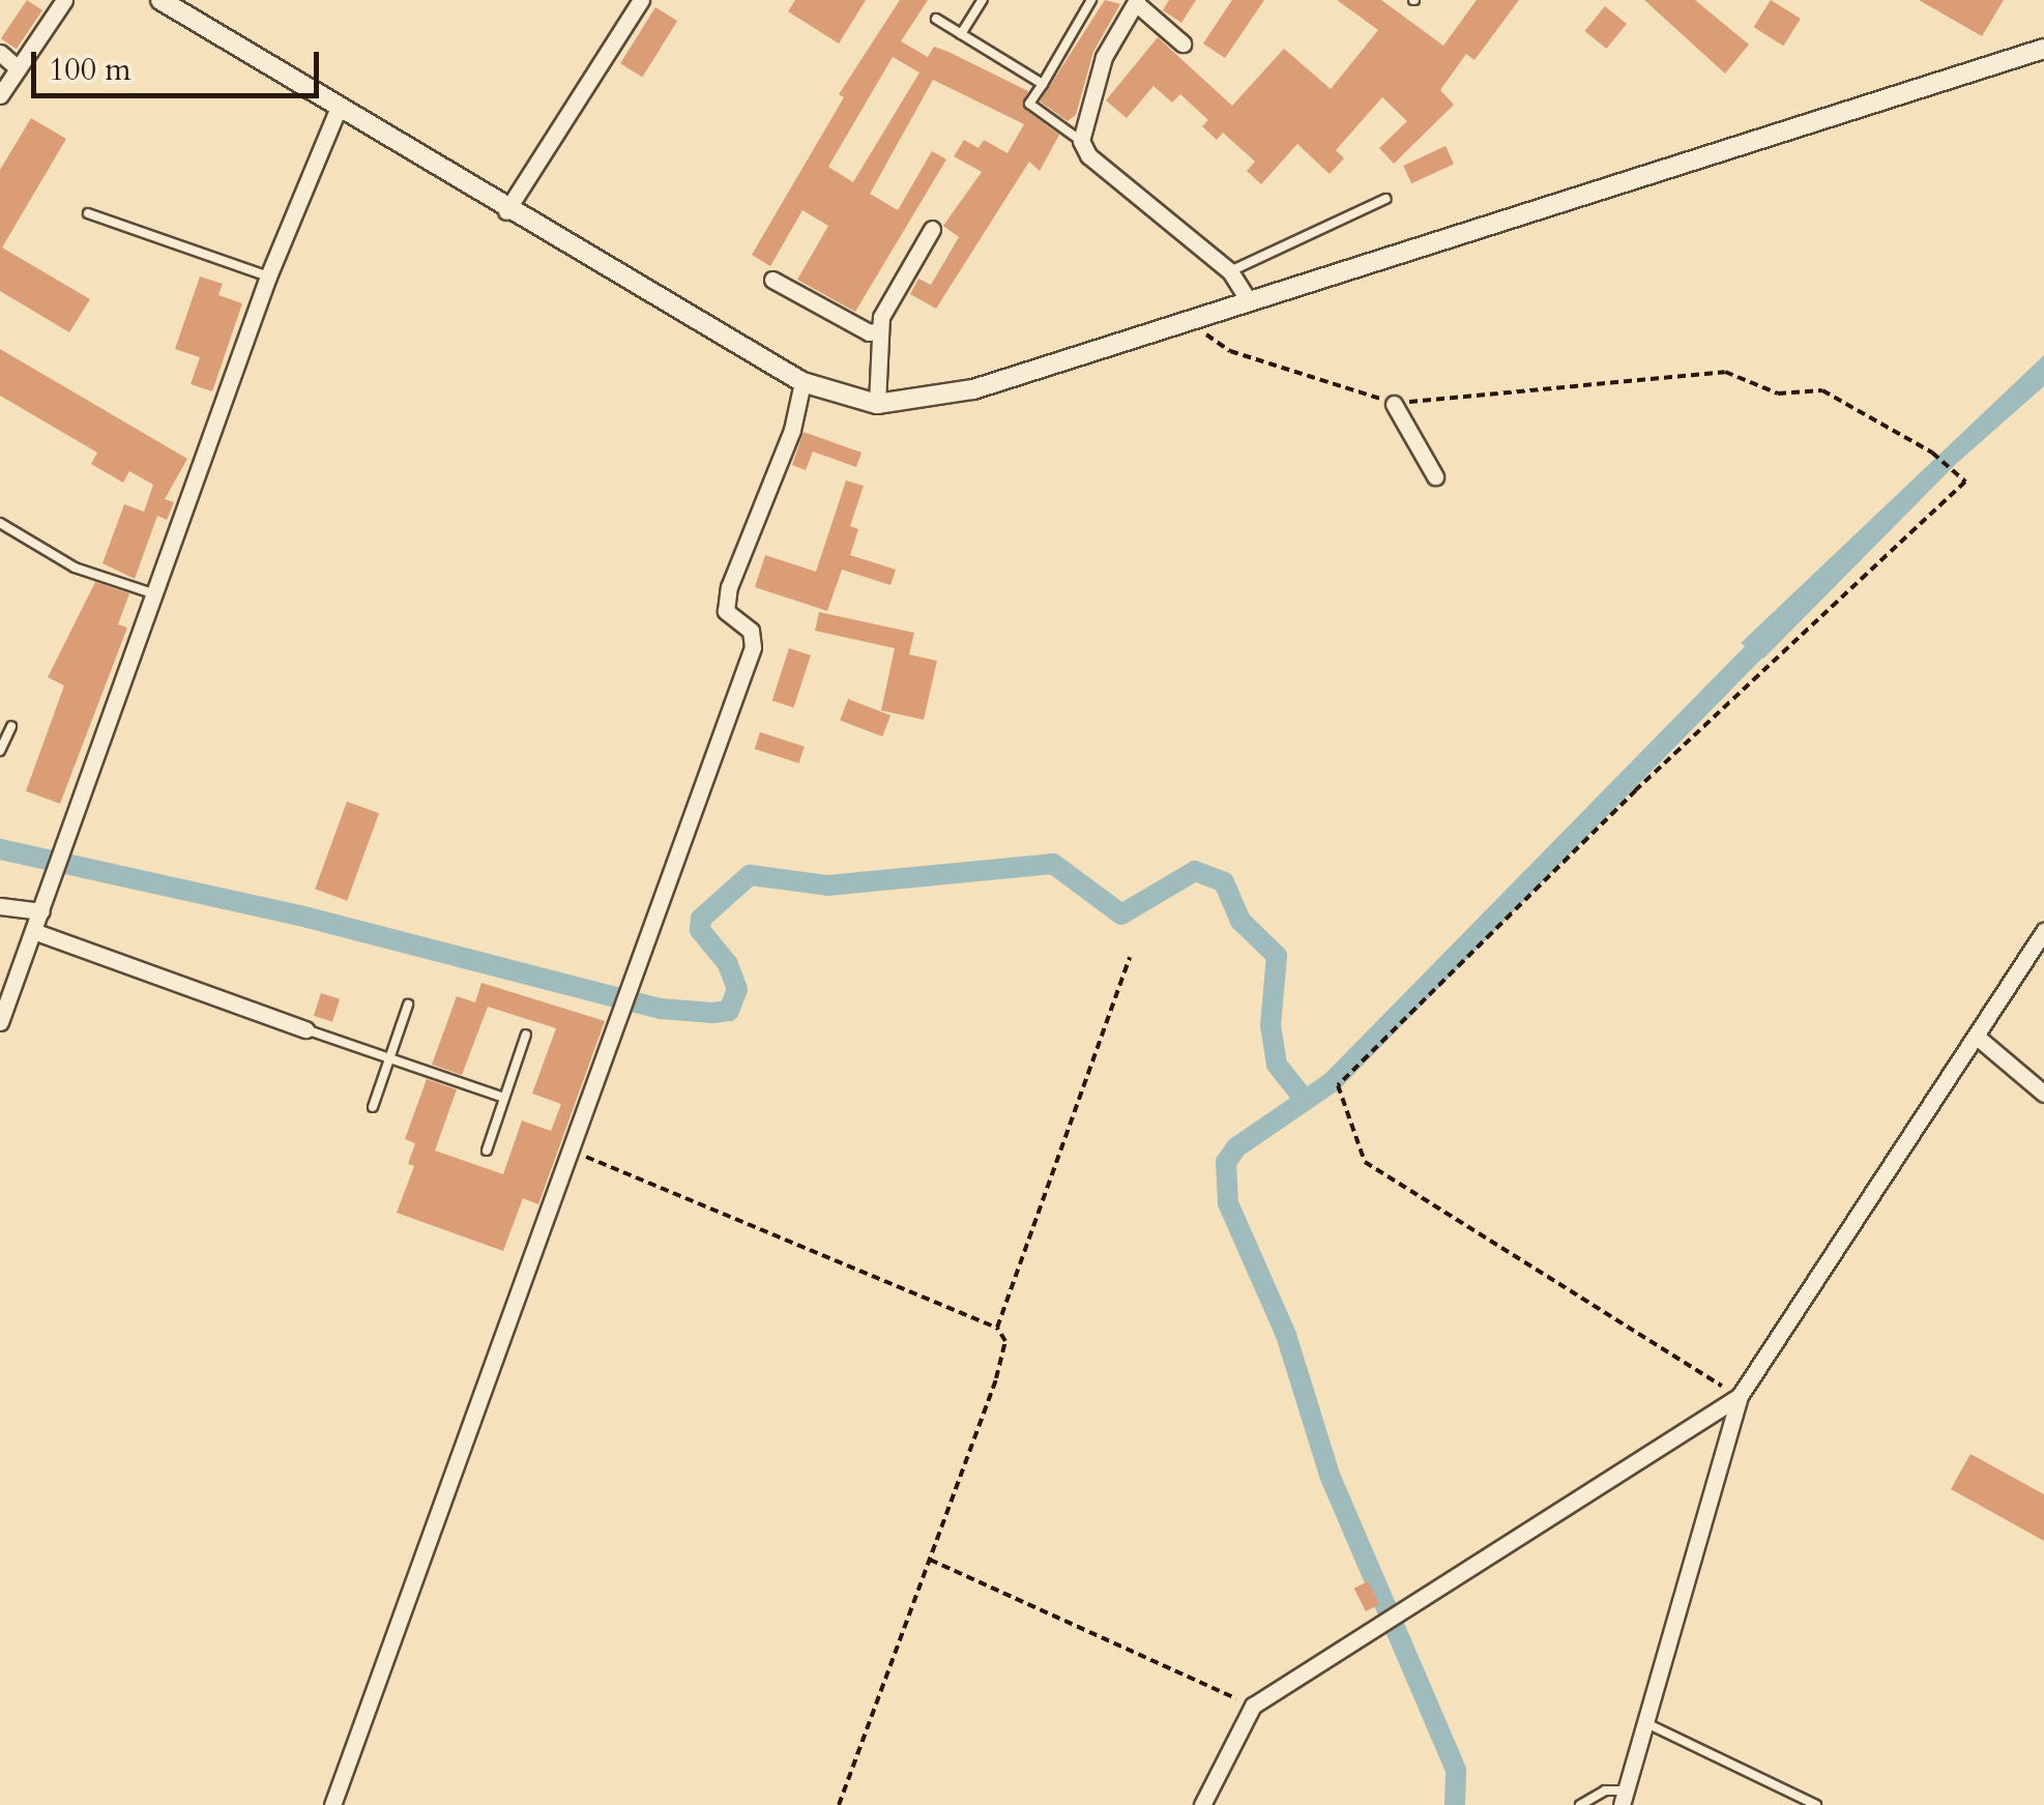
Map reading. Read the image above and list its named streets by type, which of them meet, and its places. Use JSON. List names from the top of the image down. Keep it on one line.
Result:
{"scale_bar":"100 m"}
